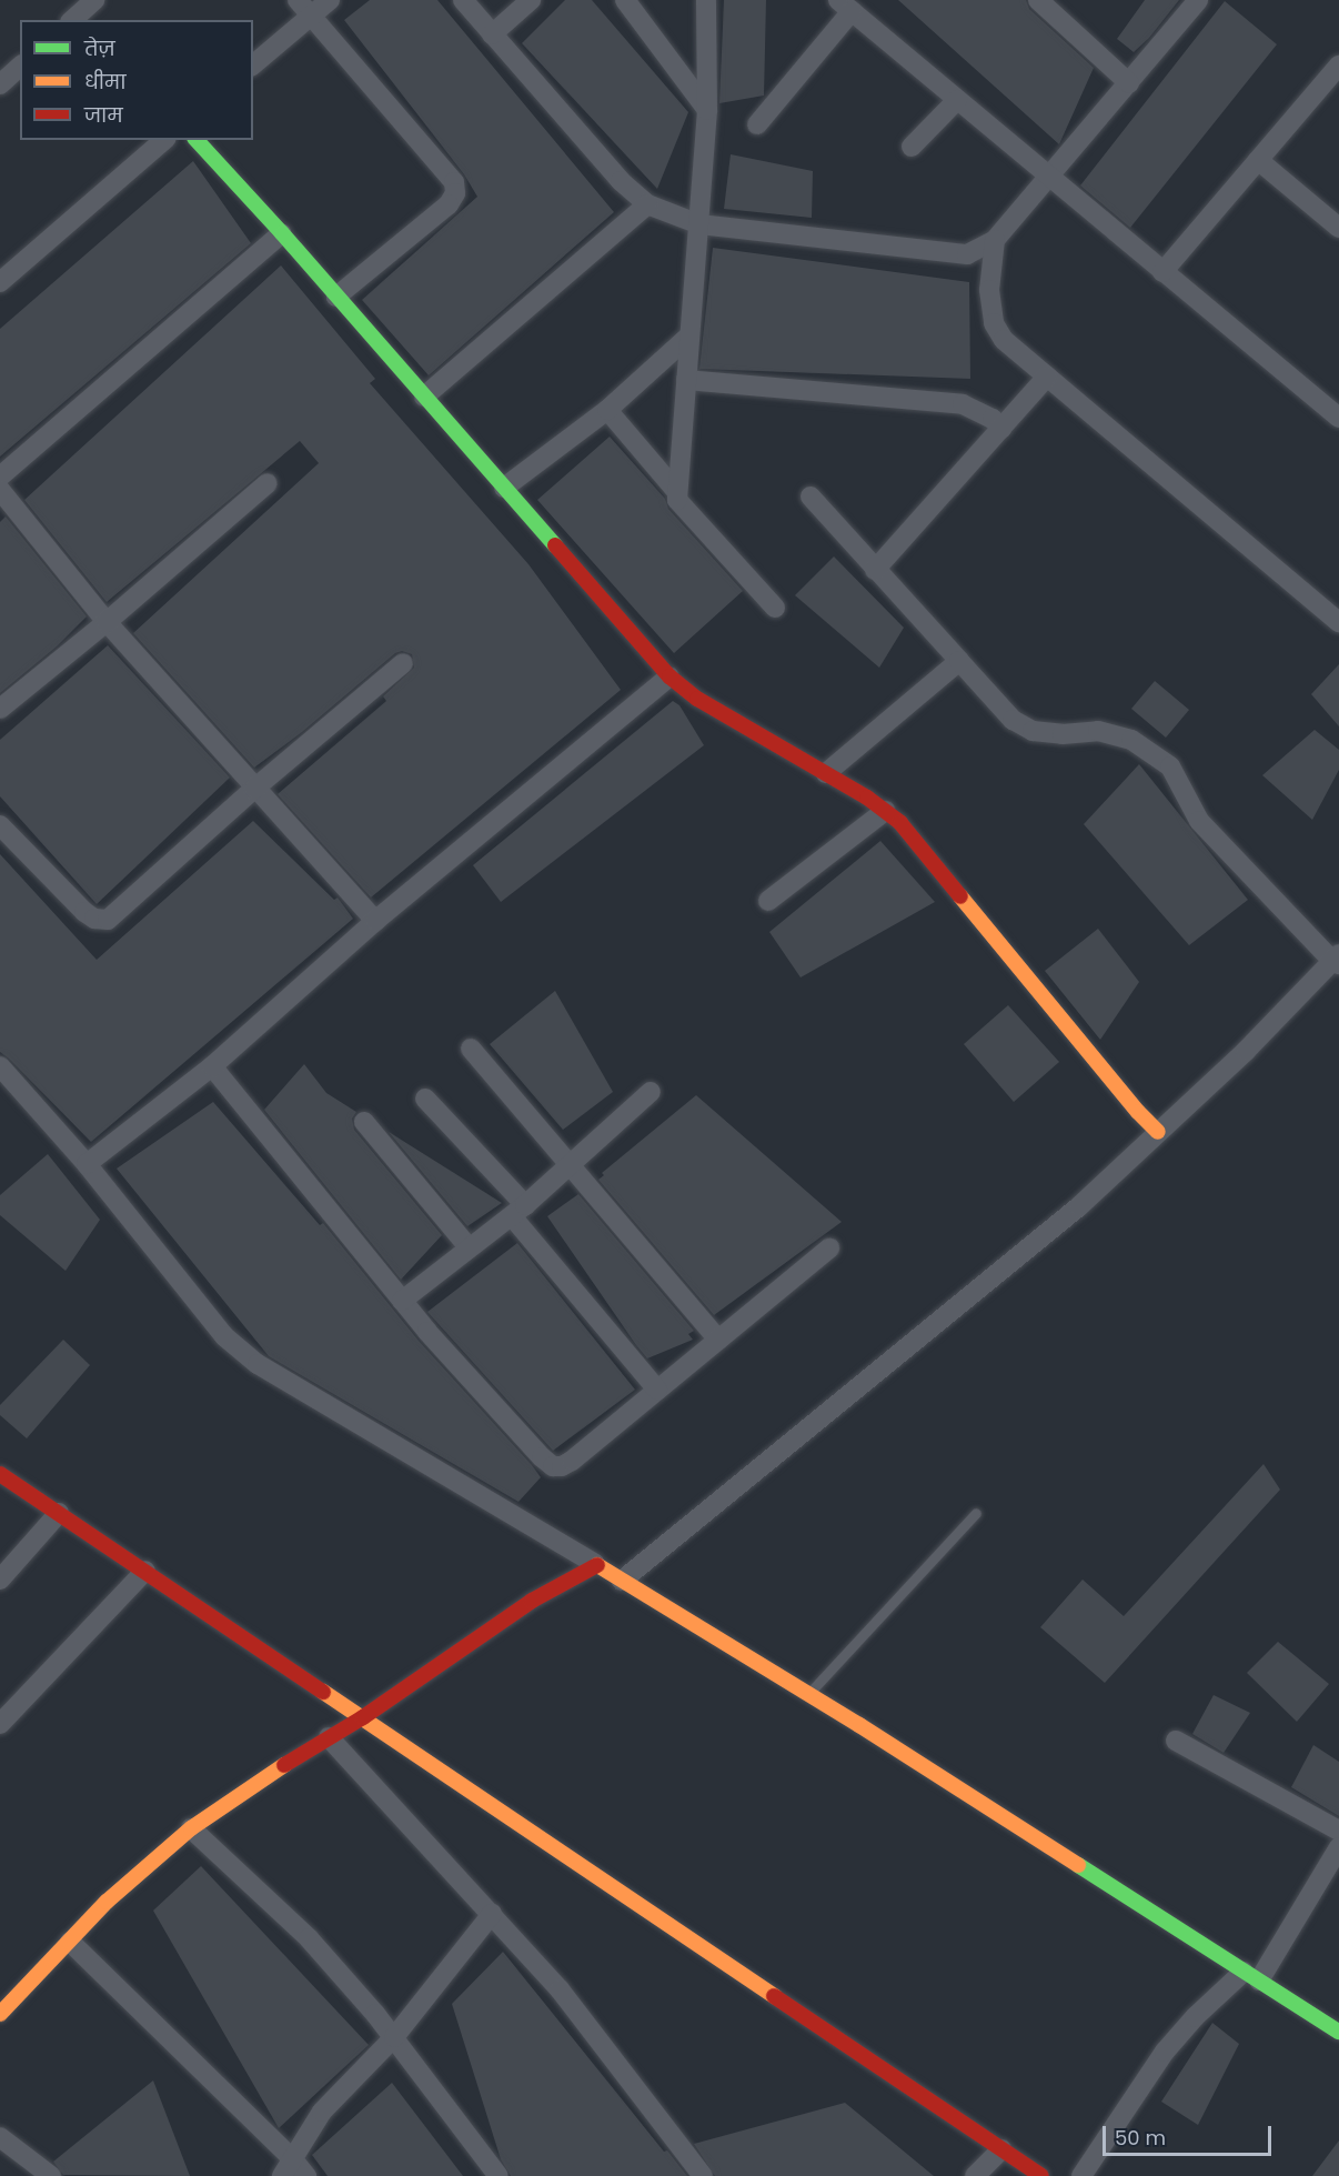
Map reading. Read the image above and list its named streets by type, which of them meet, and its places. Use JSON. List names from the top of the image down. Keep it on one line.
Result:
{"legend":["तेज़","धीमा","जाम"],"scale_bar":"50 m"}
